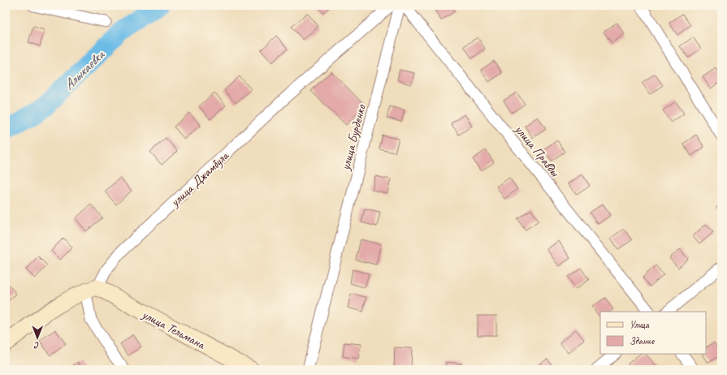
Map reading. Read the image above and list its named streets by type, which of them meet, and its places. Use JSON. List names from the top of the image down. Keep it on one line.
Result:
{"streets":{"main road":["улица Тельмана"],"street":["улица Бурденко","улица Правды","улица Джамбула"]},"crossings":[["улица Джамбула","улица Тельмана"]],"water":["Алыкаевка"],"legend":["Улица","Здание"],"north":"bottom"}
